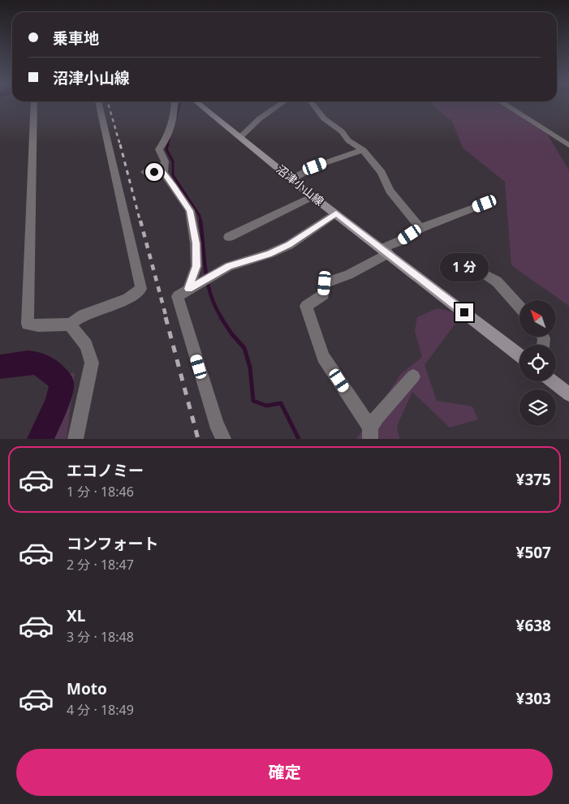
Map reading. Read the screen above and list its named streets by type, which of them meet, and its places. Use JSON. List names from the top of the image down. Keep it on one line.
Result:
{"streets":{"main road":["沼津小山線"]},"north":"top left","page":{"banner":["乗車地","沼津小山線"],"bubble":"1 分","list":[{"name":"エコノミー","note":"1 分 · 18:46","value":"¥375"},{"name":"コンフォート","note":"2 分 · 18:47","value":"¥507"},{"name":"XL","note":"3 分 · 18:48","value":"¥638"},{"name":"Moto","note":"4 分 · 18:49","value":"¥303"}],"buttons":"確定"}}
